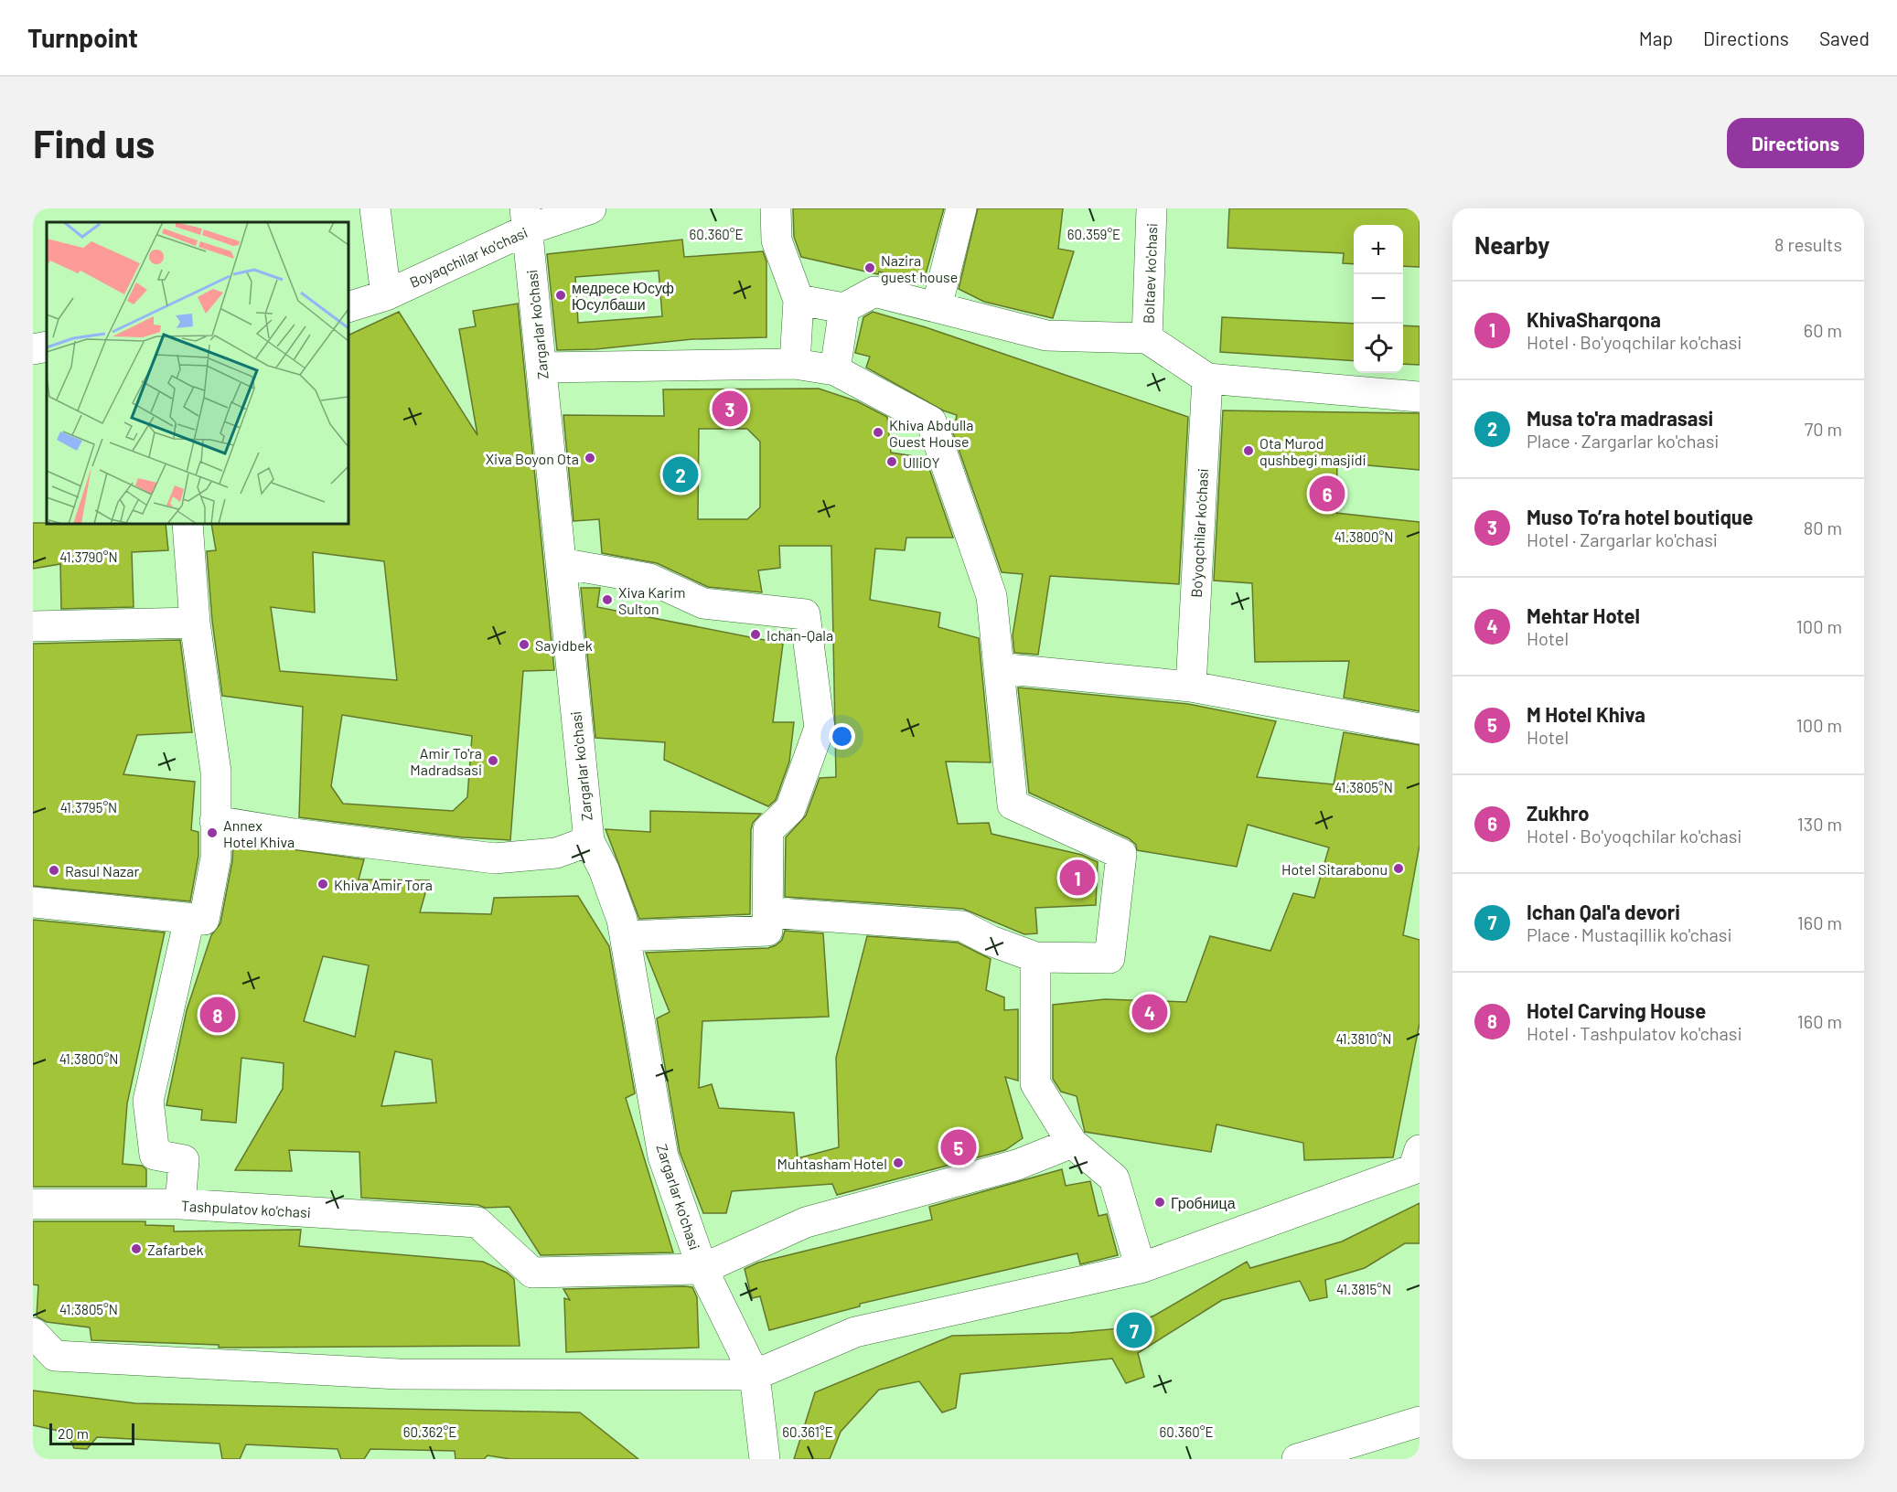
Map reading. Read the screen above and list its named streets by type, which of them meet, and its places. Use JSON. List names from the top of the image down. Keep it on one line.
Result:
{"streets":{"street":["Boyaqchilar ko'chasi","Boltaev ko'chasi","Zargarlar ko'chasi","Bo'yoqchilar ko'chasi","Tashpulatov ko'chasi"]},"crossings":[["Boyaqchilar ko'chasi","Zargarlar ko'chasi"],["Zargarlar ko'chasi","Tashpulatov ko'chasi"]],"places":["Nazira guest house","медресе Юсуф Юсулбаши","Khiva Abdulla Guest House","Ota Murod qushbegi masjidi","Xiva Boyon Ota","UlliOY","Xiva Karim Sulton","Ichan-Qala","Sayidbek","Amir To'ra Madradsasi","Annex Hotel Khiva","Hotel Sitarabonu","Rasul Nazar","Khiva Amir Tora","Muhtasham Hotel","Гробница","Zafarbek"],"scale_bar":"20 m","page":{"header":"Turnpoint","nav":["Map","Directions","Saved"],"buttons":"Directions","title":"Find us","heading":["Nearby","8 results"],"map_buttons":["+","−"],"list":[{"mark":"1","name":"KhivaSharqona","note":"Hotel · Bo'yoqchilar ko'chasi","value":"60 m"},{"mark":"2","name":"Musa to'ra madrasasi","note":"Place · Zargarlar ko'chasi","value":"70 m"},{"mark":"3","name":"Muso To’ra hotel boutique","note":"Hotel · Zargarlar ko'chasi","value":"80 m"},{"mark":"4","name":"Mehtar Hotel","note":"Hotel","value":"100 m"},{"mark":"5","name":"M Hotel Khiva","note":"Hotel","value":"100 m"},{"mark":"6","name":"Zukhro","note":"Hotel · Bo'yoqchilar ko'chasi","value":"130 m"},{"mark":"7","name":"Ichan Qal'a devori","note":"Place · Mustaqillik ko'chasi","value":"160 m"},{"mark":"8","name":"Hotel Carving House","note":"Hotel · Tashpulatov ko'chasi","value":"160 m"}],"pins":["3","2","6","1","4","8","5","7"],"scale":"20 m"},"coordinates":["60.360°E","60.359°E","41.3800°N","41.3790°N","41.3805°N","41.3795°N","41.3810°N","41.3815°N","60.362°E","60.361°E"]}
